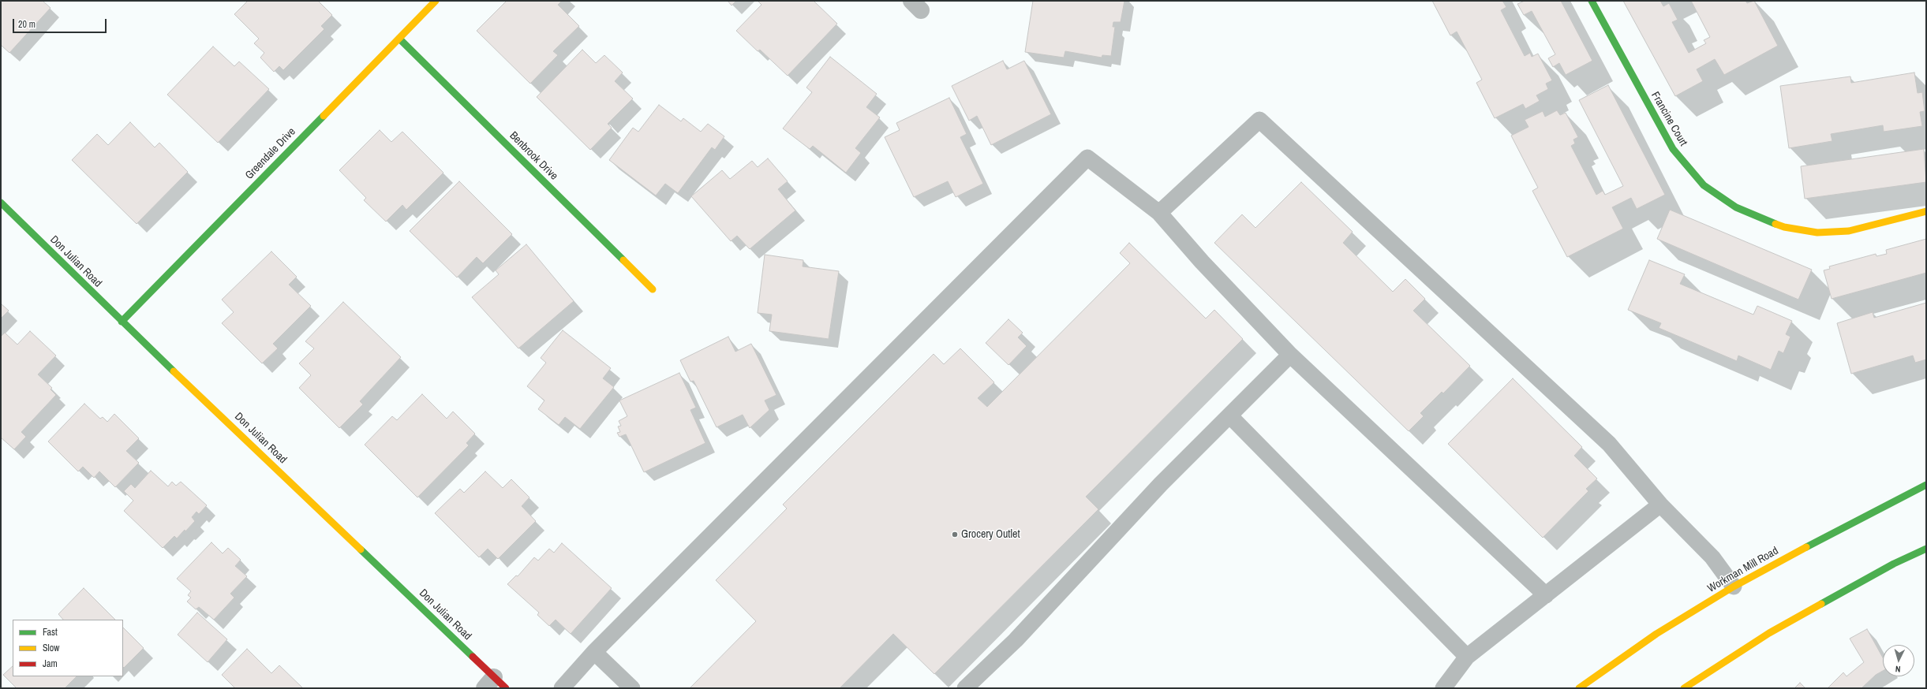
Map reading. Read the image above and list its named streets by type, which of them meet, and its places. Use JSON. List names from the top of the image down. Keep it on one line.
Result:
{"streets":{"street":["Francine Court","Greendale Drive","Benbrook Drive","Don Julian Road","Workman Mill Road"]},"crossings":[["Greendale Drive","Benbrook Drive"],["Greendale Drive","Don Julian Road"]],"places":["Grocery Outlet"],"legend":["Fast","Slow","Jam"],"scale_bar":"20 m","north":"bottom"}
